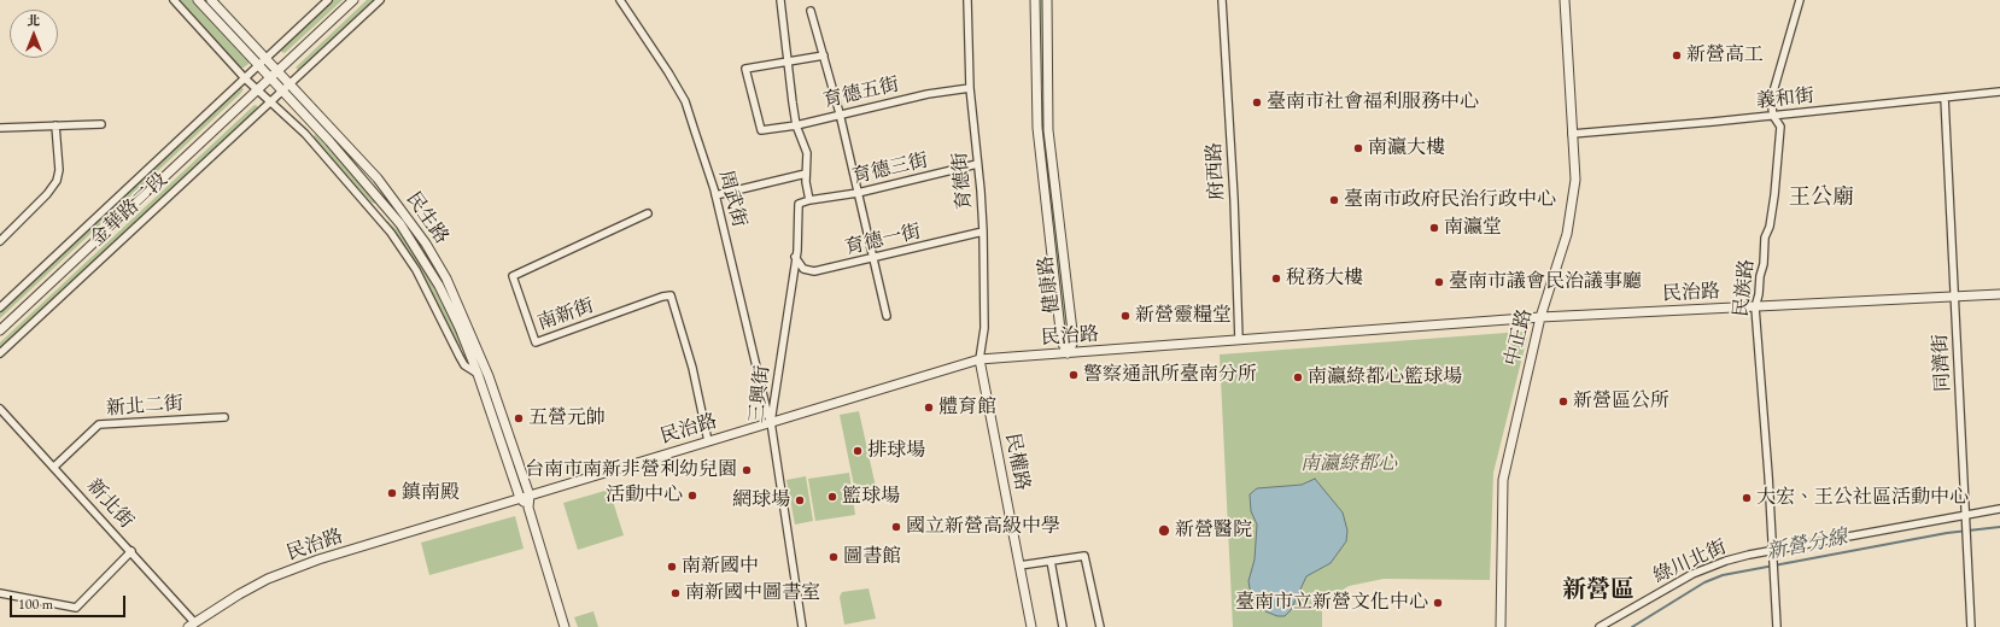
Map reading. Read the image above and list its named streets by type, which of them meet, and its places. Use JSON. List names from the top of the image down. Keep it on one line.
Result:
{"streets":{"street":["育德五街","義和街","育德三街","府西路","育德街","周武街","金華路二段","民生路","育德一街","健康路","民族路","民治路","南新街","中正路","同濟街","三興街","新北二街","民權路","新北街","綠川北街"]},"crossings":[["育德五街","育德街"],["義和街","民族路"],["義和街","中正路"],["義和街","同濟街"],["育德三街","育德街"],["育德三街","三興街"],["府西路","民治路"],["育德街","育德一街"],["育德街","民治路"],["育德街","民權路"],["周武街","民治路"],["周武街","三興街"],["金華路二段","民生路"],["民生路","民治路"],["育德一街","三興街"],["健康路","民治路"],["民族路","民治路"],["民族路","綠川北街"],["民治路","南新街"],["民治路","中正路"],["民治路","同濟街"],["民治路","三興街"],["民治路","民權路"],["民治路","新北街"],["同濟街","綠川北街"],["新北二街","新北街"]],"districts":["王公廟","新營區"],"water":["新營分線"],"parks":["南瀛綠都心"],"places":["新營高工","臺南市社會福利服務中心","南瀛大樓","臺南市政府民治行政中心","南瀛堂","稅務大樓","臺南市議會民治議事廳","新營靈糧堂","警察通訊所臺南分所","南瀛綠都心籃球場","新營區公所","體育館","五營元帥","排球場","台南市南新非營利幼兒園","鎮南殿","活動中心","籃球場","大宏、王公社區活動中心","網球場","國立新營高級中學","新營醫院","圖書館","南新國中","南新國中圖書室","臺南市立新營文化中心"],"scale_bar":"100 m","north":"top"}
